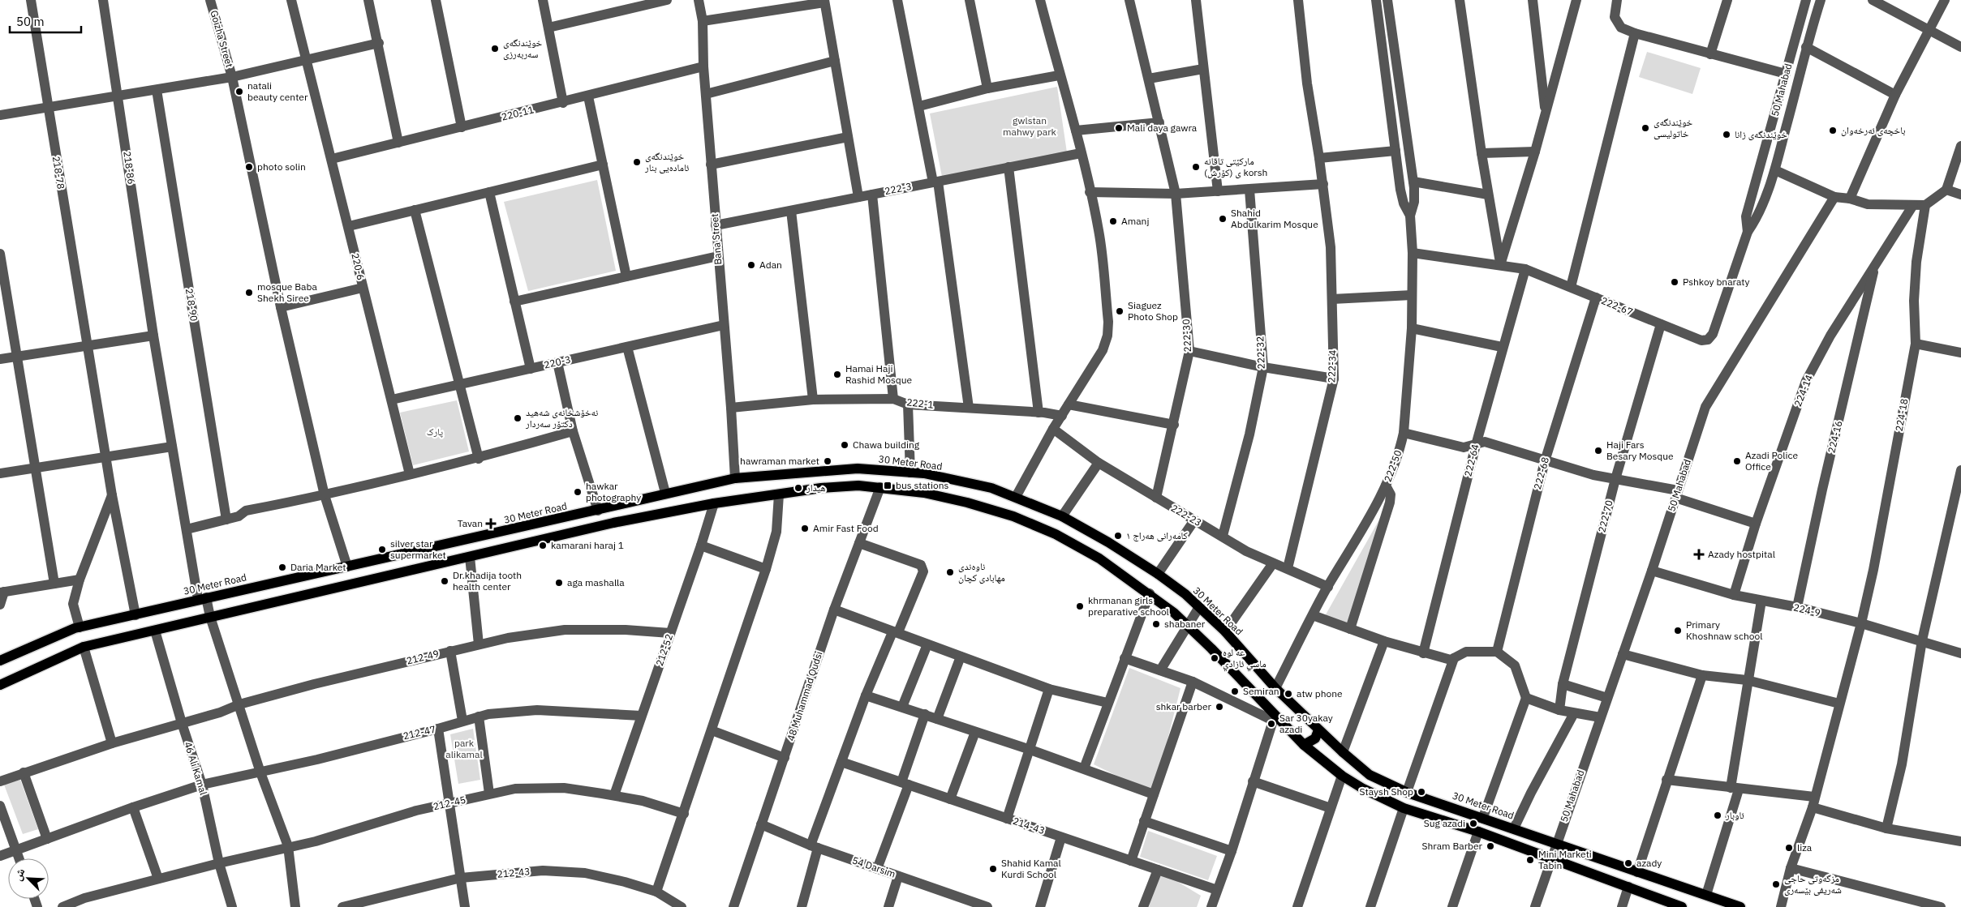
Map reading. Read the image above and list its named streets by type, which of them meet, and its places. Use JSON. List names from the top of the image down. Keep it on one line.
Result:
{"streets":{"main road":["30 Meter Road"],"street":["Goizha Street","50 Mahabad","220-11","218-86","218-78","222-3","Bana Street","220-6","218-90","222-67","222-30","222-32","220-3","222-34","224-14","222-1","224-18","224-16","222-64","222-50","222-68","222-23","222-70","224-9","212-52","212-49","48 Muhammad Qudsi","212-47","46 Ali Kamal","212-45","214-43","54 Darsim","212-43"]},"crossings":[["Goizha Street","30 Meter Road"],["50 Mahabad","222-67"],["50 Mahabad","30 Meter Road"],["50 Mahabad","224-9"],["220-11","Bana Street"],["220-11","220-6"],["218-86","30 Meter Road"],["218-86","212-49"],["218-86","212-47"],["218-86","212-45"],["218-78","30 Meter Road"],["222-3","Bana Street"],["Bana Street","220-3"],["Bana Street","222-1"],["Bana Street","30 Meter Road"],["220-6","220-3"],["222-67","222-64"],["222-67","222-50"],["222-67","222-68"],["222-67","222-70"],["222-30","222-23"],["222-32","222-23"],["222-34","222-23"],["224-14","224-16"],["224-14","224-9"],["224-18","224-9"],["224-16","224-9"],["30 Meter Road","222-50"],["222-50","222-23"],["212-52","212-49"],["212-52","212-47"],["212-52","212-45"],["212-49","46 Ali Kamal"],["48 Muhammad Qudsi","54 Darsim"],["212-47","46 Ali Kamal"],["46 Ali Kamal","212-45"]],"parks":["gwlstan mahwy park","پارک","park alikamal"],"places":{"other":["خوێندنگەی سەربەرزی","natali beauty center","Mali daya gawra","خوێندنگەی خاتولیسی","باخچەی ئەرخەوان","خوێندنگەی زانا","خوێندنگەی ئامادەیی بنار","photo solin","مارکێتی تاقانە ی (کۆرش) korsh","Shahid Abdulkarim Mosque","Amanj","Adan","Pshkoy bnaraty","mosque Baba Shekh Siree","Siaguez Photo Shop","Hamai Haji Rashid Mosque","نەخۆشخانەی شەهید دکتۆر سەردار","Chawa building","Haji Fars Besary Mosque","hawraman market","Azadi Police Office","هيدار","hawkar photography","Amir Fast Food","کامەرانی هەراج ۱","kamarani haraj 1","silver star supermarket","Daria Market","ناوەندی مهابادی کچان","Dr.khadija tooth health center","aga mashalla","khrmanan girls preparative school","shabaner","Primary Khoshnaw school","عه لوه ماسي ئازادي","Semiran","atw phone","shkar barber","Sar 30yakay azadi","Staysh Shop","ئاوبار","Sug azadi","Shram Barber","liza","Mini Marketi Tabin","azady","Shahid Kamal Kurdi School","مزگەوتی حاجی شەریفی بێسەری"],"transit":["bus stations"],"health":["Tavan","Azady hostpital"]},"scale_bar":"50 m","north":"top left"}
